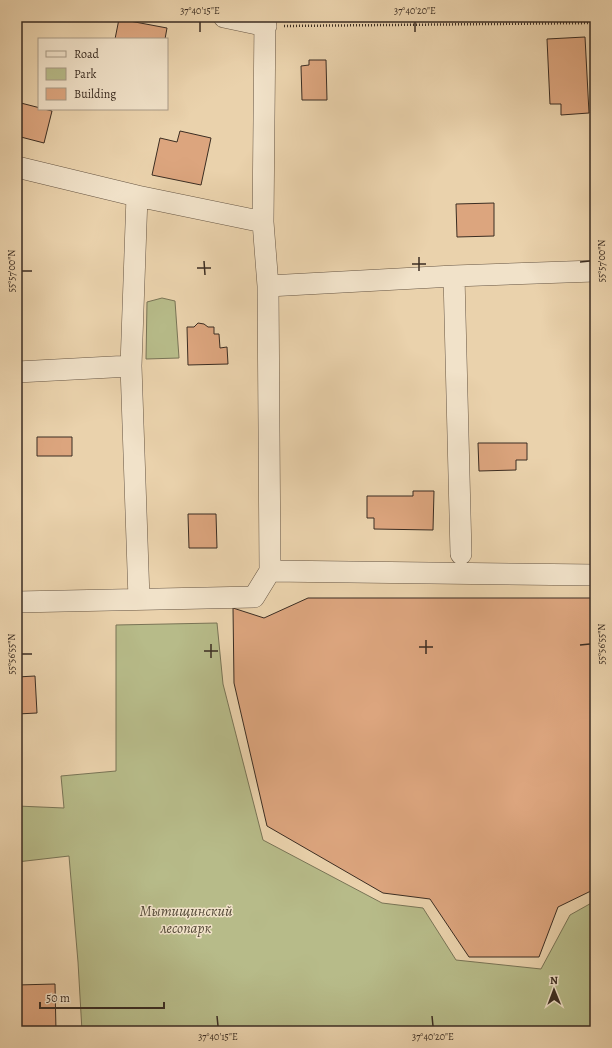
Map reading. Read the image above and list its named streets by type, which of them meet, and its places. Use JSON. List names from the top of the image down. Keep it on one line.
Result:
{"parks":["Мытищинский лесопарк"],"legend":["Road","Park","Building"],"scale_bar":"50 m","north":"top","coordinates":["37°40'15\"E","37°40'20\"E","55°57'00\"N","55°56'55\"N"]}
